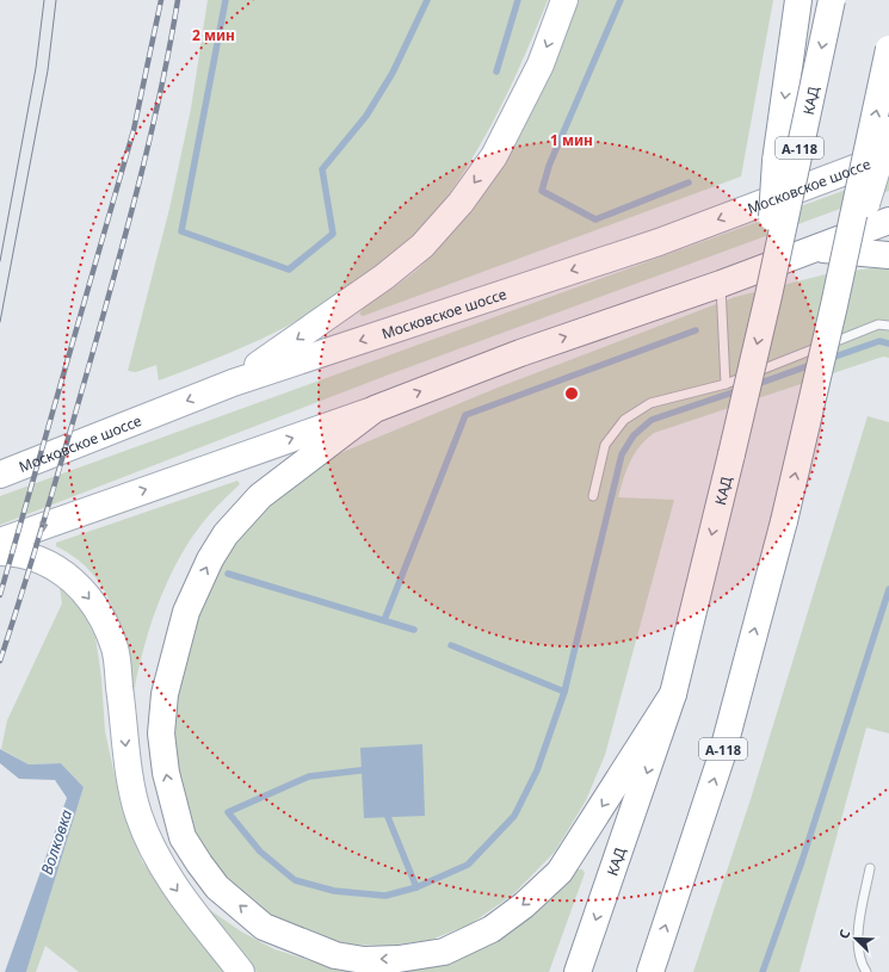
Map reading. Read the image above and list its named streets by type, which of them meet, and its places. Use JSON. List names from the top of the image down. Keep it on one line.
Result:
{"streets":{"main road":["КАД","А-118","Московское шоссе"]},"water":["Волковка"],"north":"top left","rings":["2 мин","1 мин"]}
